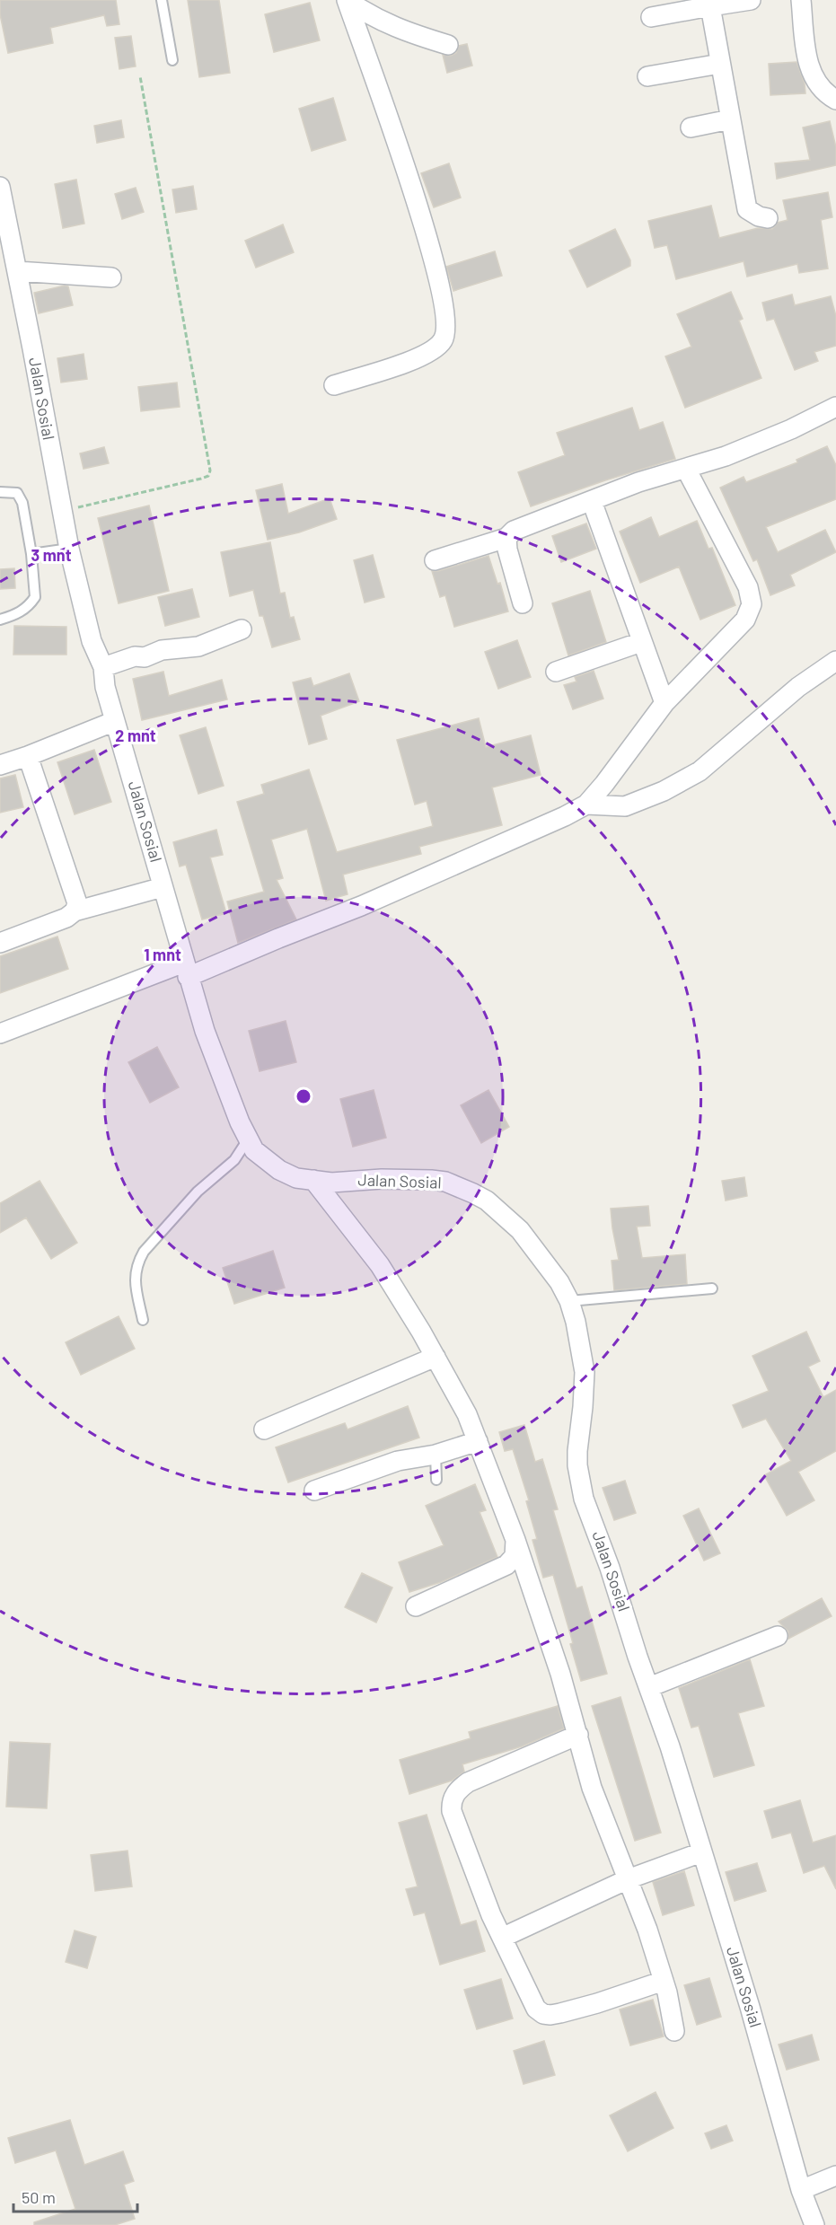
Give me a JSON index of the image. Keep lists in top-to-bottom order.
{
  "streets": {
    "street": ["Jalan Sosial"]
  },
  "scale_bar": "50 m",
  "rings": ["3 mnt", "2 mnt", "1 mnt"]
}
